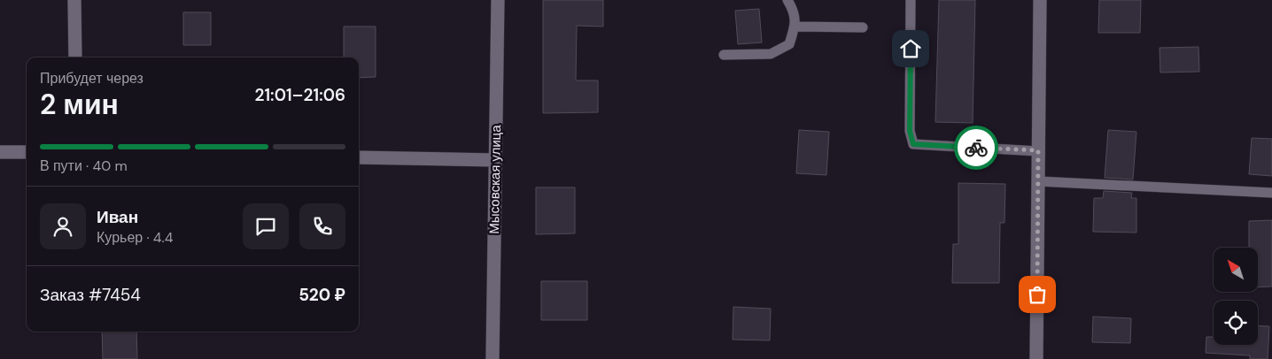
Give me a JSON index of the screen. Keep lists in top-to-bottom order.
{
  "streets": {
    "street": ["Мысовская улица"]
  },
  "north": "top left",
  "page": {
    "heading": ["2 мин", "Прибудет через", "21:01–21:06"],
    "panel": [
      "Иван",
      "Курьер · 4.4",
      "Заказ #7454",
      "520 ₽"
    ],
    "bar": "В пути · 40 m"
  }
}
